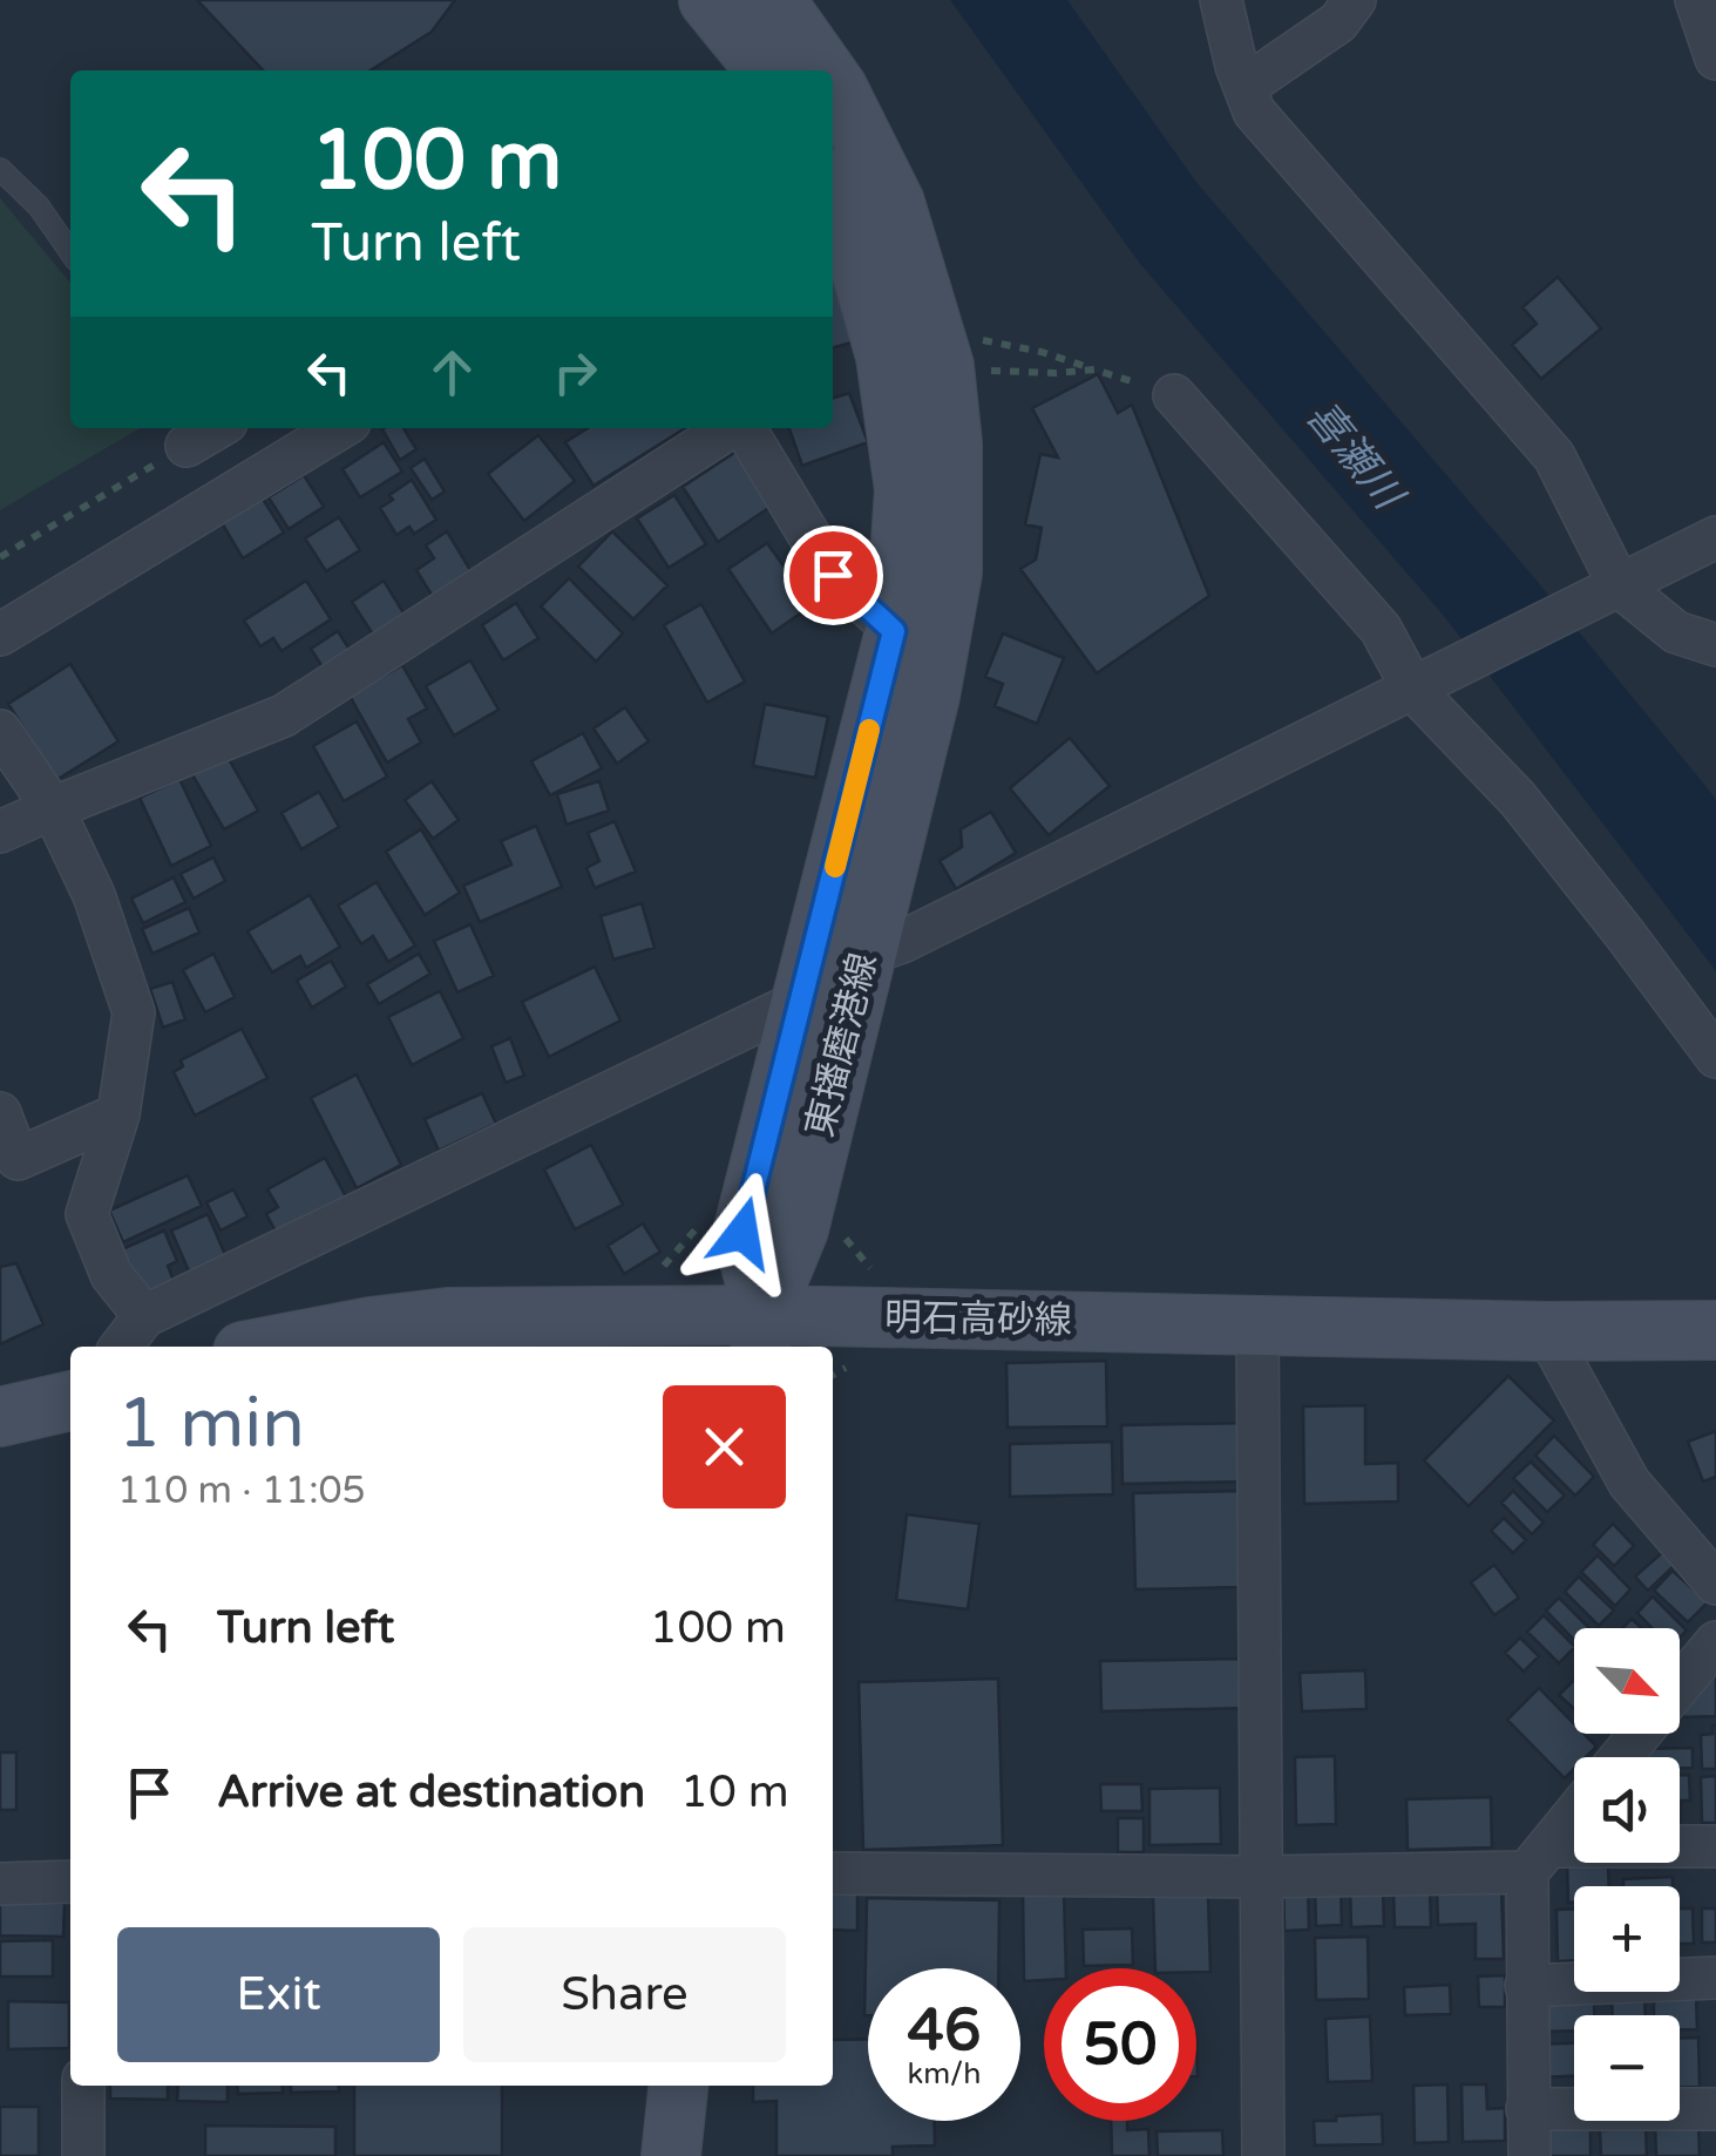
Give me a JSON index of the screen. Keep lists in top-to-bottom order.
{
  "streets": {
    "main road": ["東播磨港線", "明石高砂線"]
  },
  "crossings": [
    ["東播磨港線", "明石高砂線"]
  ],
  "water": ["喜瀬川"],
  "north": "bottom right",
  "page": {
    "turn": ["100 m", "Turn left"],
    "heading": ["1 min", "110 m · 11:05"],
    "list": [
      {
        "name": "Turn left",
        "value": "100 m"
      },
      {
        "name": "Arrive at destination",
        "value": "10 m"
      }
    ],
    "map_buttons": ["+", "−"],
    "buttons": ["Exit", "Share"],
    "speed": "46 km/h",
    "limit": "50"
  }
}
